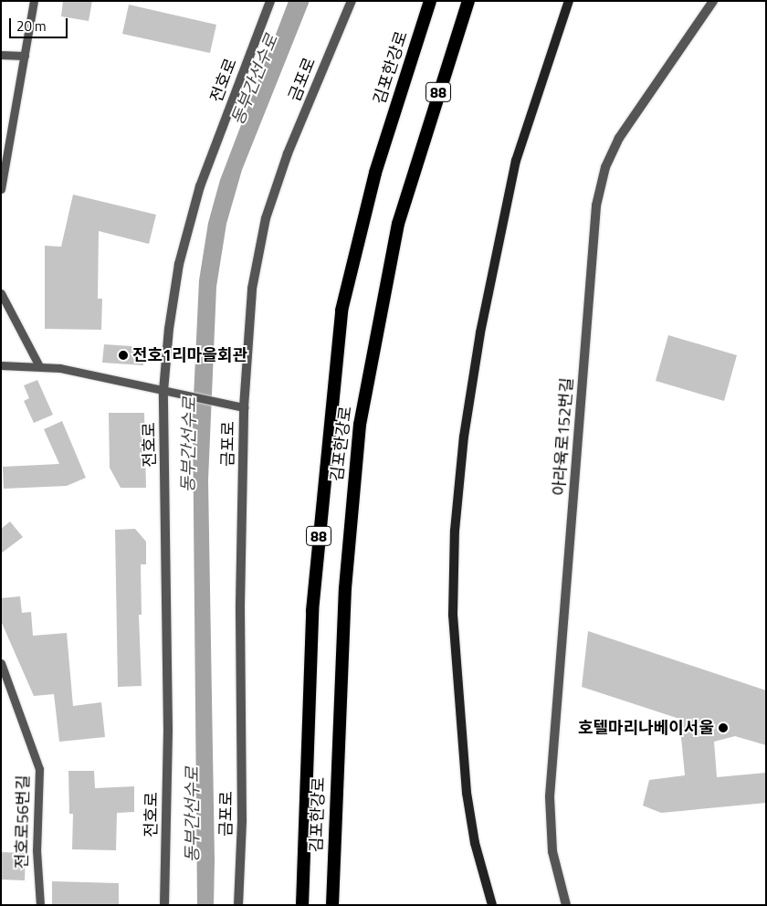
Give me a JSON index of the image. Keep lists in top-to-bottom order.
{
  "streets": {
    "highway": ["김포한강로", "88"],
    "street": ["금포로", "전호로", "아라육로152번길"],
    "lane": ["전호로56번길"]
  },
  "water": ["동부간선수로"],
  "places": ["전호1리마을회관", "호텔마리나베이서울"],
  "scale_bar": "20 m"
}
